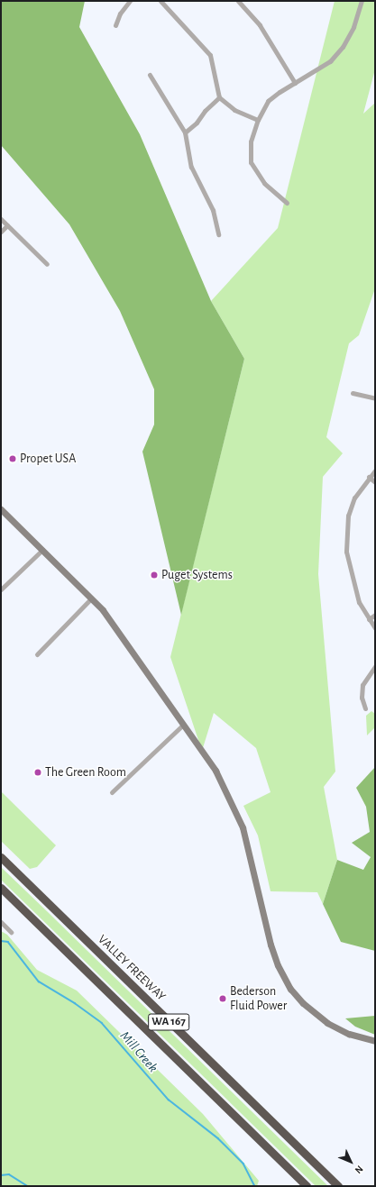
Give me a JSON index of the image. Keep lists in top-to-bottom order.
{
  "streets": {
    "highway": ["VALLEY FREEWAY", "WA 167"]
  },
  "water": ["Mill Creek"],
  "places": [
    "Propet USA",
    "Puget Systems",
    "The Green Room",
    "Bederson Fluid Power"
  ],
  "north": "bottom right"
}
